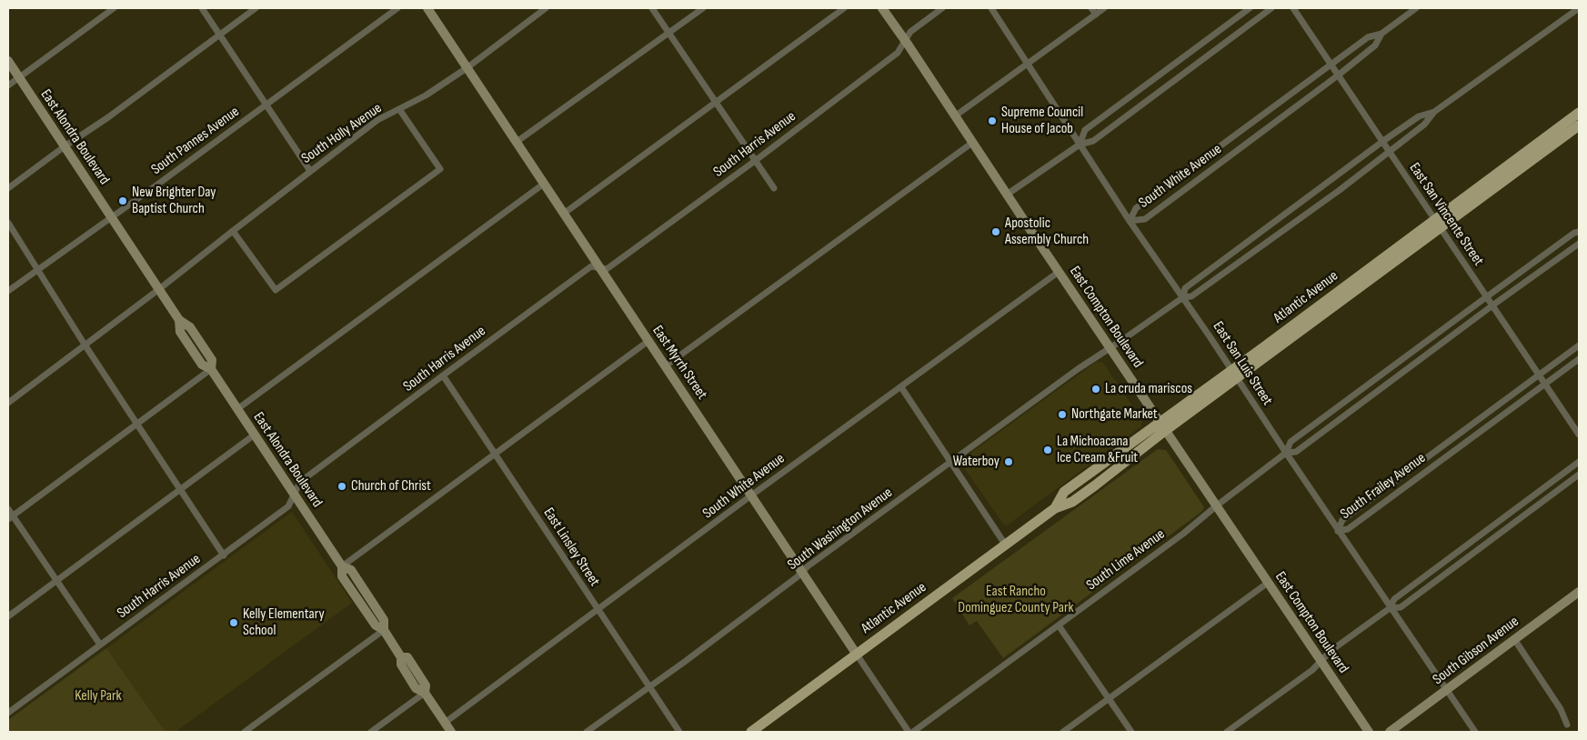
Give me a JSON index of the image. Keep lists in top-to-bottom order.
{
  "streets": {
    "main road": [
      "East Alondra Boulevard",
      "Atlantic Avenue",
      "East Compton Boulevard",
      "East Myrrh Street",
      "South Gibson Avenue"
    ],
    "street": [
      "South Holly Avenue",
      "South Pannes Avenue",
      "South Harris Avenue",
      "South White Avenue",
      "East San Vincente Street",
      "East San Luis Street",
      "South Frailey Avenue",
      "South Washington Avenue",
      "East Linsley Street",
      "South Lime Avenue"
    ]
  },
  "crossings": [
    ["South Holly Avenue", "East Alondra Boulevard"],
    ["South Holly Avenue", "East Myrrh Street"],
    ["East Alondra Boulevard", "South Pannes Avenue"],
    ["East Alondra Boulevard", "South Harris Avenue"],
    ["East Alondra Boulevard", "South White Avenue"],
    ["South Harris Avenue", "East Compton Boulevard"],
    ["South Harris Avenue", "East Myrrh Street"],
    ["South Harris Avenue", "East Linsley Street"],
    ["South White Avenue", "East San Vincente Street"],
    ["South White Avenue", "East Compton Boulevard"],
    ["South White Avenue", "East Myrrh Street"],
    ["South White Avenue", "East San Luis Street"],
    ["South White Avenue", "East Linsley Street"],
    ["East San Vincente Street", "Atlantic Avenue"],
    ["East San Vincente Street", "South Frailey Avenue"],
    ["East San Vincente Street", "South Lime Avenue"],
    ["Atlantic Avenue", "East Compton Boulevard"],
    ["Atlantic Avenue", "East Myrrh Street"],
    ["Atlantic Avenue", "East San Luis Street"],
    ["East Compton Boulevard", "South Washington Avenue"],
    ["East Compton Boulevard", "South Lime Avenue"],
    ["East Myrrh Street", "South Washington Avenue"],
    ["East San Luis Street", "South Frailey Avenue"],
    ["East San Luis Street", "South Washington Avenue"],
    ["East San Luis Street", "South Lime Avenue"],
    ["East San Luis Street", "South Gibson Avenue"],
    ["South Washington Avenue", "East Linsley Street"]
  ],
  "parks": ["East Rancho Dominguez County Park", "Kelly Park"],
  "places": [
    "Supreme Council House of Jacob",
    "New Brighter Day Baptist Church",
    "Apostolic Assembly Church",
    "La cruda mariscos",
    "Northgate Market",
    "La Michoacana Ice Cream &Fruit",
    "Waterboy",
    "Church of Christ",
    "Kelly Elementary School"
  ]
}
